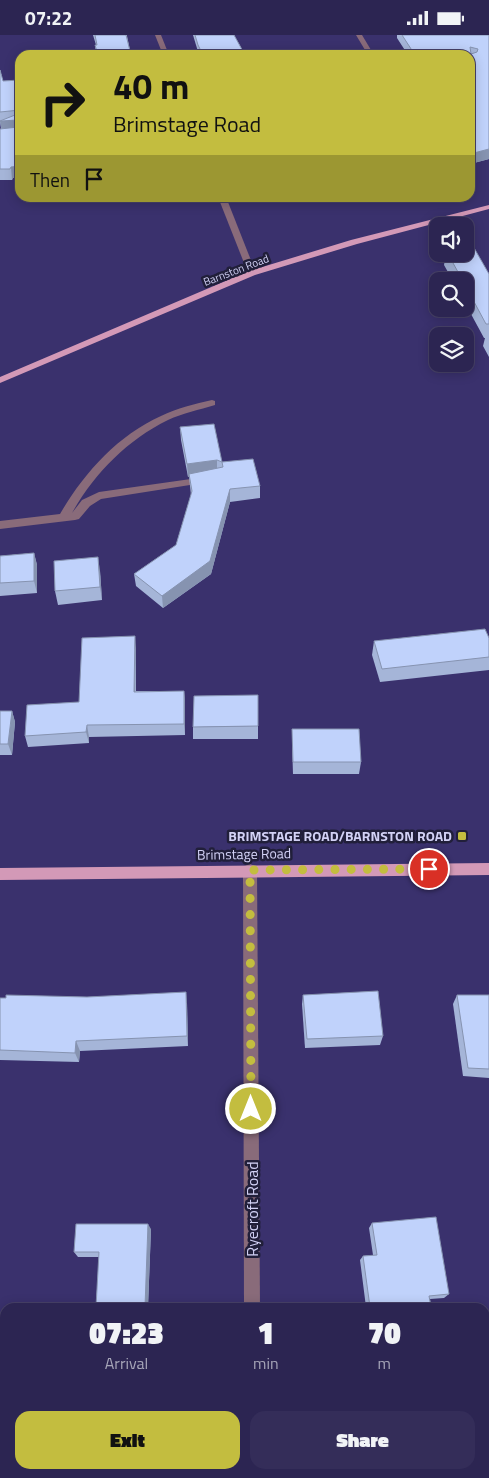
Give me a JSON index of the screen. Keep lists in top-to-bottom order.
{
  "streets": {
    "main road": ["Barnston Road", "Brimstage Road"],
    "street": ["Ryecroft Road"]
  },
  "crossings": [
    ["Brimstage Road", "Ryecroft Road"]
  ],
  "places": {
    "transit": ["BRIMSTAGE ROAD/BARNSTON ROAD"]
  },
  "page": {
    "status": "07:22",
    "turn": ["40 m", "Brimstage Road"],
    "then": "Then",
    "eta": [
      "07:23",
      "Arrival",
      "1",
      "min",
      "70",
      "m"
    ],
    "buttons": ["Exit", "Share"]
  }
}
